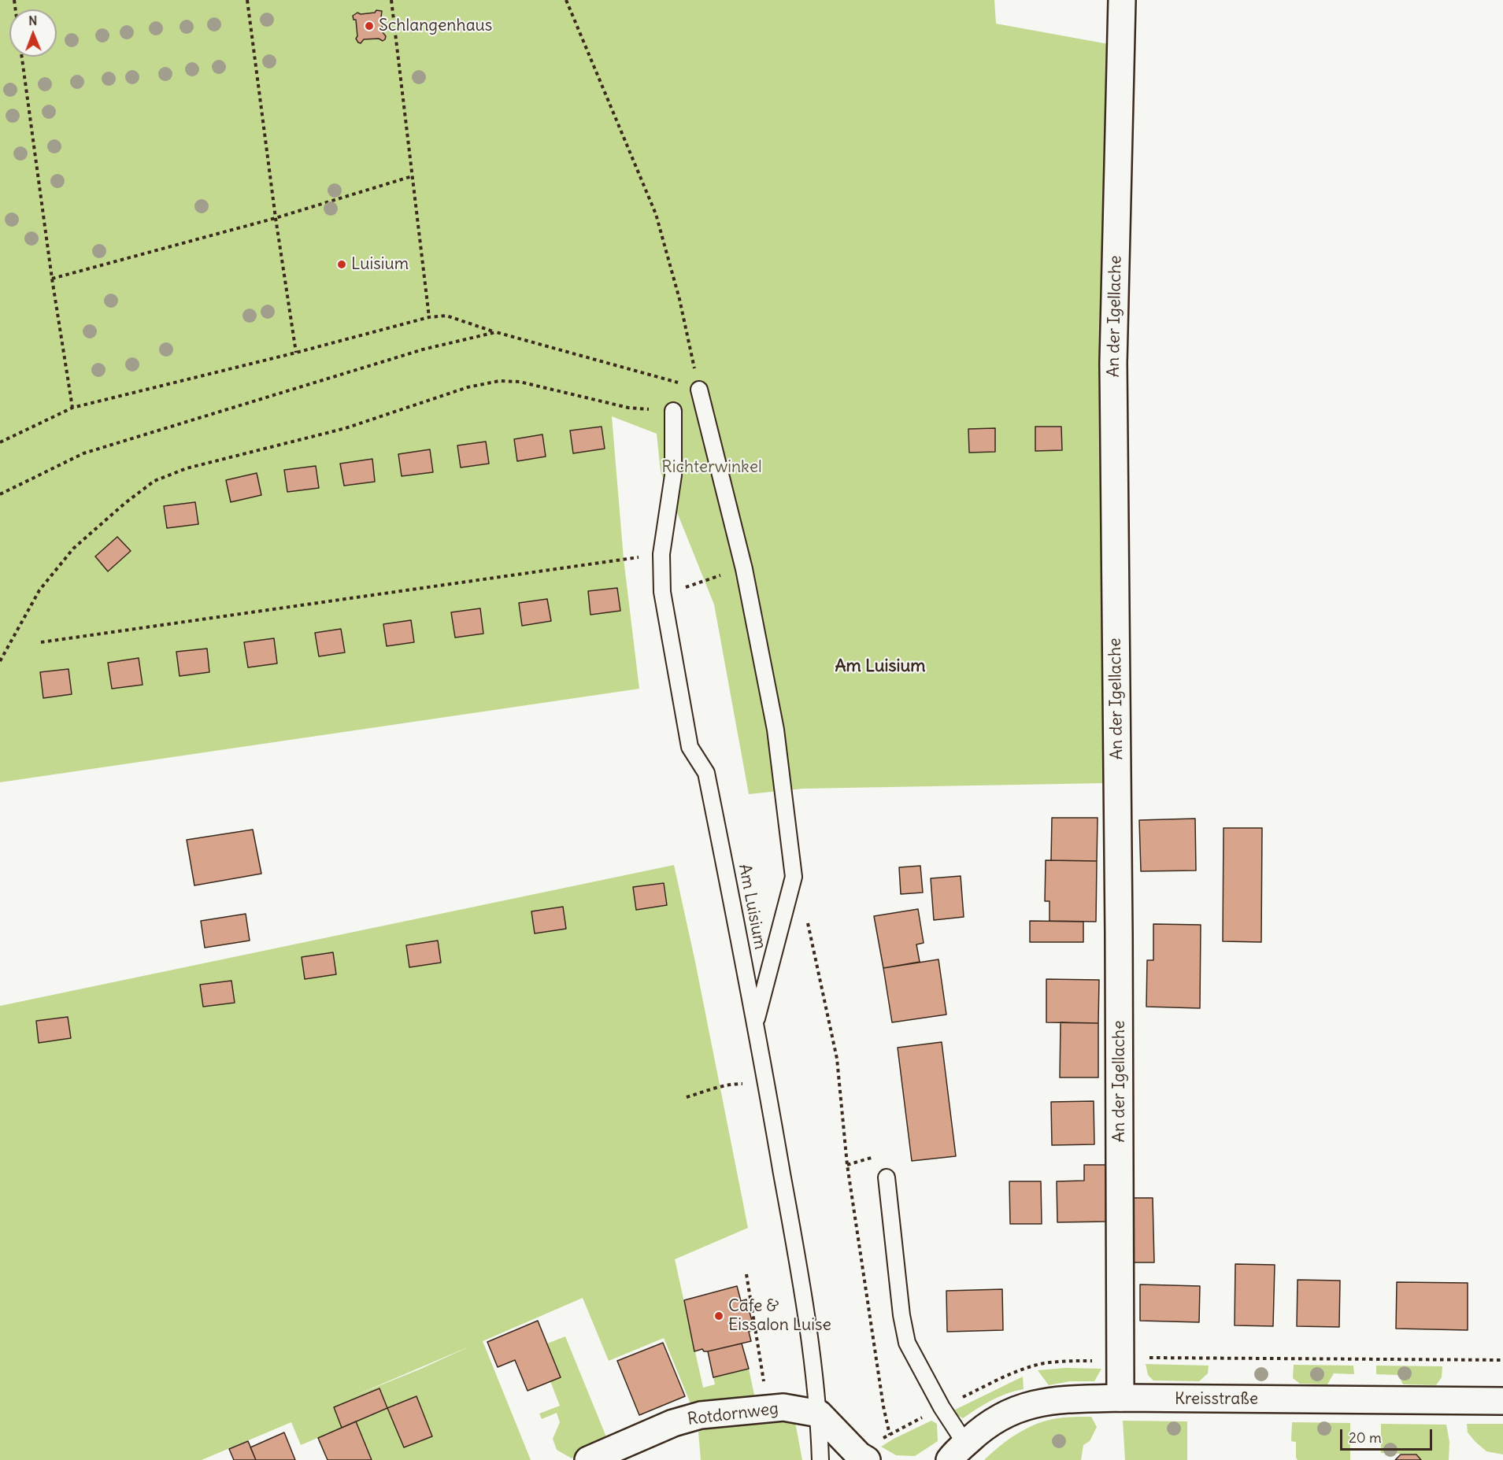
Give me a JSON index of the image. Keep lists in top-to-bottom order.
{
  "streets": {
    "street": ["An der Igellache", "Kreisstraße", "Rotdornweg"],
    "lane": ["Am Luisium"]
  },
  "crossings": [
    ["An der Igellache", "Kreisstraße"],
    ["Am Luisium", "Rotdornweg"]
  ],
  "districts": ["Am Luisium"],
  "parks": ["Richterwinkel"],
  "places": ["Schlangenhaus", "Luisium", "Cafe & Eissalon Luise"],
  "scale_bar": "20 m",
  "north": "top"
}
